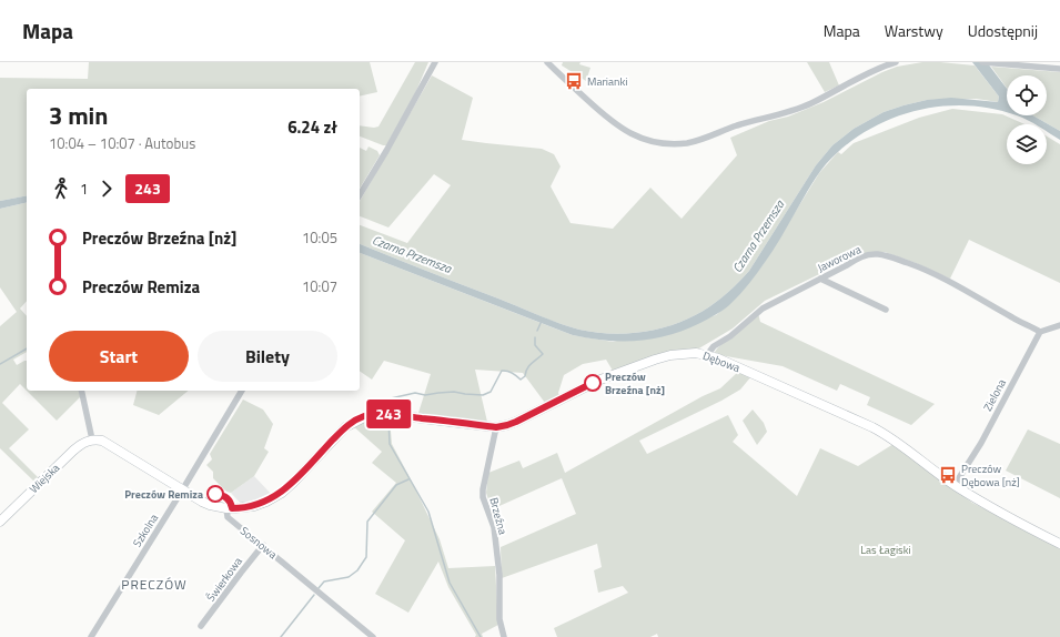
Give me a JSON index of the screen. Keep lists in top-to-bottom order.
{
  "streets": {
    "street": [
      "Jaworowa",
      "Dębowa",
      "Zielona",
      "Wiejska",
      "Brzeźna",
      "Szkolna",
      "Sosnowa",
      "Świerkowa"
    ]
  },
  "crossings": [
    ["Jaworowa", "Dębowa"],
    ["Jaworowa", "Zielona"],
    ["Dębowa", "Zielona"],
    ["Dębowa", "Brzeźna"],
    ["Dębowa", "Sosnowa"],
    ["Sosnowa", "Świerkowa"]
  ],
  "districts": ["PRECZÓW"],
  "water": ["Czarna Przemsza"],
  "parks": ["Las Łagiski"],
  "places": {
    "bus stop": ["Marianki", "Preczów Dębowa [nż]"],
    "other": ["Preczów Brzeźna [nż]", "Preczów Remiza"]
  },
  "lines": ["bus line 243"],
  "page": {
    "header": "Mapa",
    "nav": ["Mapa", "Warstwy", "Udostępnij"],
    "on_map": "243",
    "heading": ["3 min", "10:04 – 10:07 · Autobus", "6.24 zł"],
    "legs": ["1", "243"],
    "list": [
      {
        "name": "Preczów Brzeźna [nż]",
        "value": "10:05"
      },
      {
        "name": "Preczów Remiza",
        "value": "10:07"
      }
    ],
    "buttons": ["Start", "Bilety"]
  }
}
